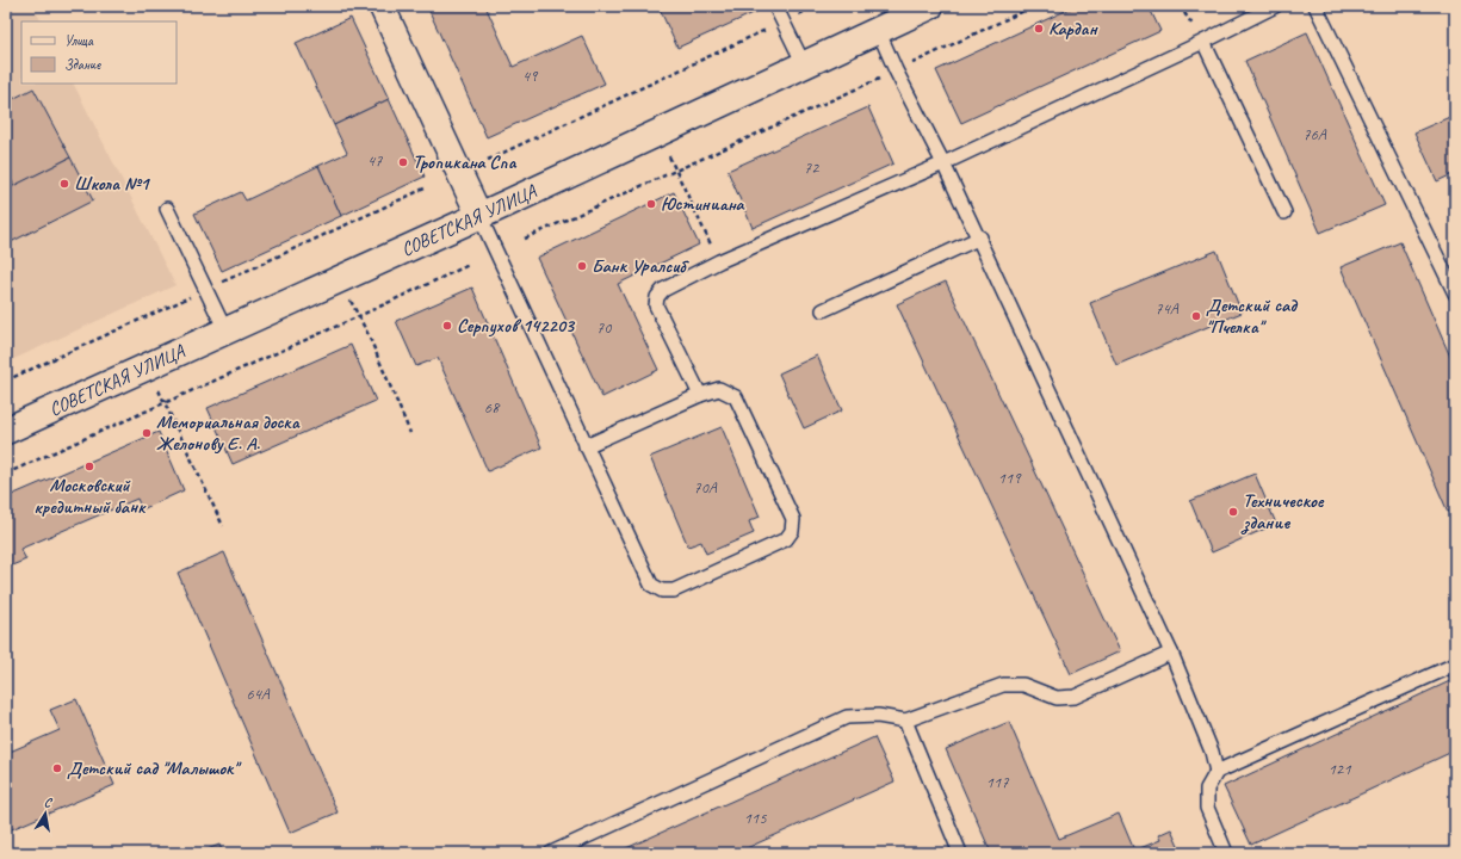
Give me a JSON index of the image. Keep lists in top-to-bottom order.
{
  "streets": {
    "street": ["СОВЕТСКАЯ УЛИЦА"]
  },
  "places": [
    "Кардан",
    "Тропикана Спа",
    "Школа №1",
    "Юстиниана",
    "Банк Уралсиб",
    "Детский сад \"Пчелка\"",
    "Серпухов 142203",
    "Мемориальная доска Желонову Е. А.",
    "Московский кредитный банк",
    "Техническое здание",
    "Детский сад \"Малышок\""
  ],
  "house_numbers": [
    "49",
    "76А",
    "47",
    "72",
    "74А",
    "70",
    "68",
    "119",
    "70А",
    "64А",
    "121",
    "117",
    "115"
  ],
  "legend": ["Улица", "Здание"],
  "north": "top"
}
